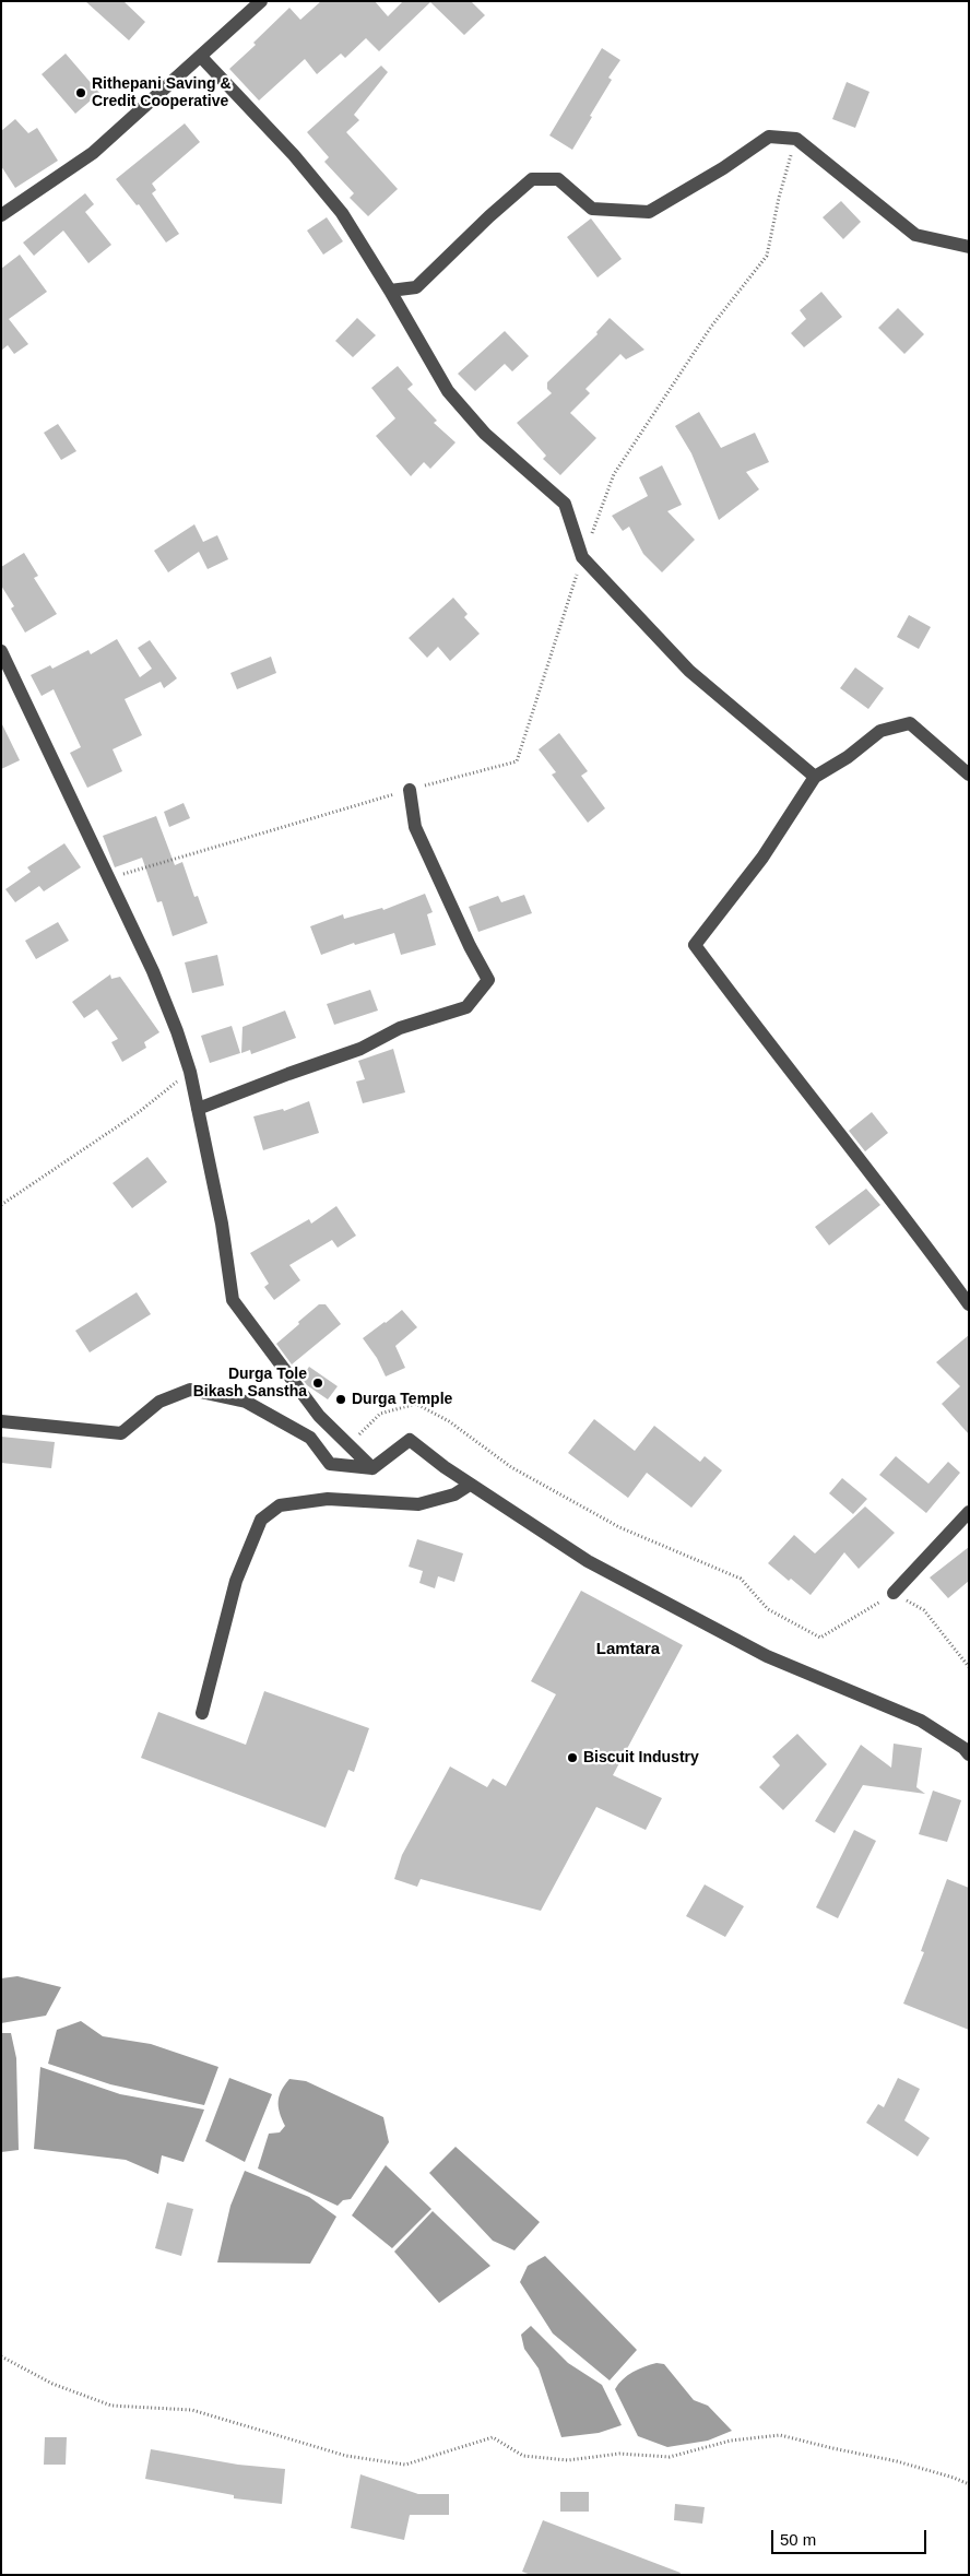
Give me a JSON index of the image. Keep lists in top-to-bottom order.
{
  "districts": ["Lamtara"],
  "places": [
    "Rithepani Saving & Credit Cooperative",
    "Durga Tole Bikash Sanstha",
    "Durga Temple",
    "Biscuit Industry"
  ],
  "scale_bar": "50 m"
}
